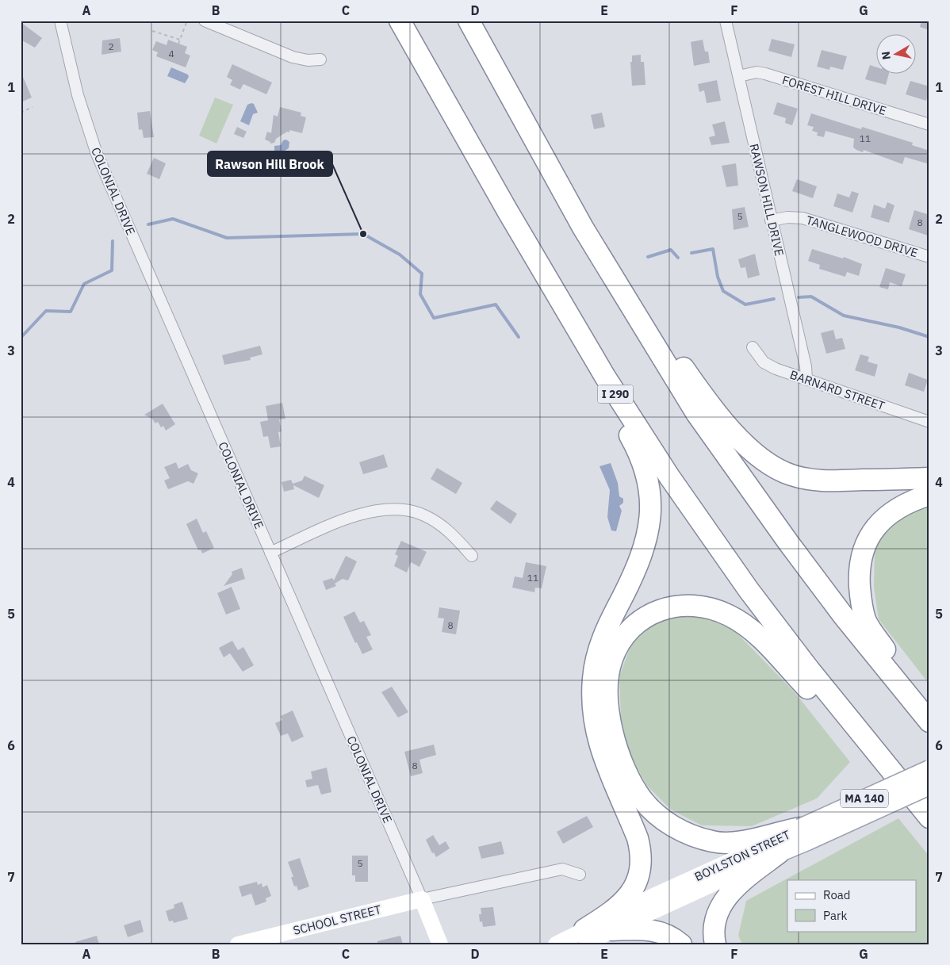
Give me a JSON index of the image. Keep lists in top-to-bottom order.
{
  "streets": {
    "highway": ["I 290"],
    "main road": [
      "COLONIAL DRIVE",
      "MA 140",
      "BOYLSTON STREET",
      "SCHOOL STREET"
    ],
    "street": [
      "FOREST HILL DRIVE",
      "RAWSON HILL DRIVE",
      "TANGLEWOOD DRIVE",
      "BARNARD STREET"
    ]
  },
  "crossings": [
    ["FOREST HILL DRIVE", "RAWSON HILL DRIVE"],
    ["COLONIAL DRIVE", "SCHOOL STREET"],
    ["RAWSON HILL DRIVE", "TANGLEWOOD DRIVE"],
    ["RAWSON HILL DRIVE", "BARNARD STREET"]
  ],
  "places": ["Rawson Hill Brook"],
  "house_numbers": [
    "2",
    "4",
    "11",
    "5",
    "8",
    "11",
    "8",
    "8",
    "5"
  ],
  "legend": ["Road", "Park"],
  "north": "left",
  "grid": {
    "columns": [
      "A",
      "B",
      "C",
      "D",
      "E",
      "F",
      "G"
    ],
    "rows": [
      "1",
      "2",
      "3",
      "4",
      "5",
      "6",
      "7"
    ]
  }
}
